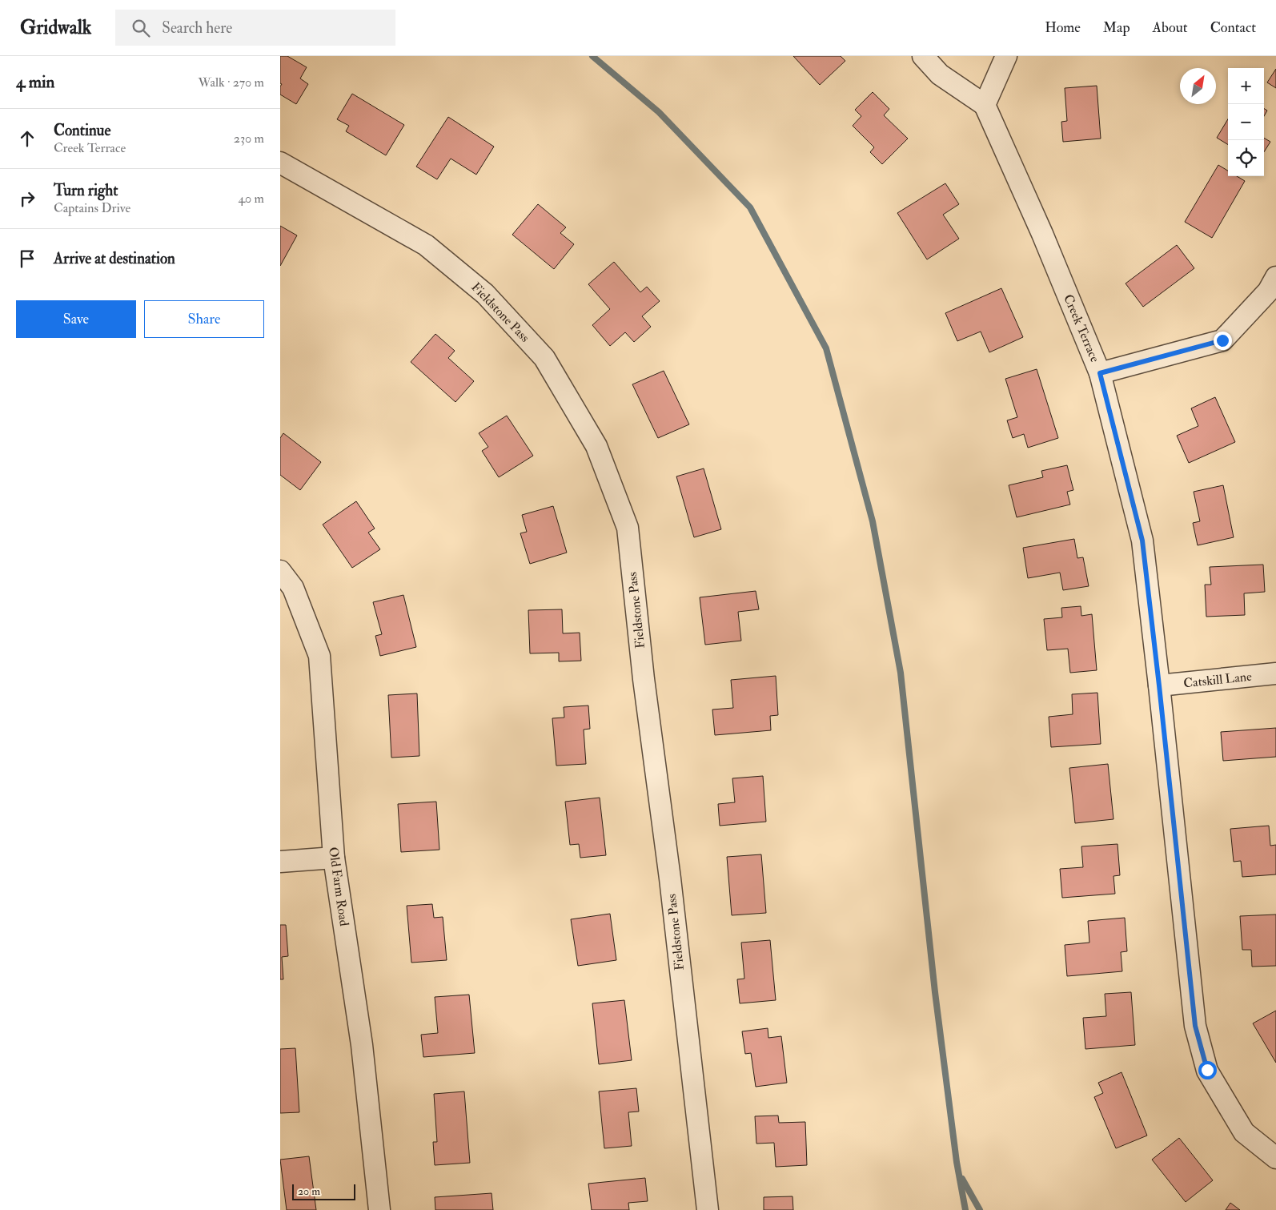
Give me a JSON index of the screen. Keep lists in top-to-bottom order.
{
  "streets": {
    "street": [
      "Fieldstone Pass",
      "Creek Terrace",
      "Catskill Lane",
      "Old Farm Road"
    ]
  },
  "crossings": [
    ["Creek Terrace", "Catskill Lane"]
  ],
  "scale_bar": "20 m",
  "north": "top right",
  "page": {
    "header": "Gridwalk",
    "search": "Search here",
    "nav": [
      "Home",
      "Map",
      "About",
      "Contact"
    ],
    "heading": ["4 min", "Walk · 270 m"],
    "map_buttons": ["+", "−"],
    "list": [
      ["Continue", "Creek Terrace", "230 m"],
      ["Turn right", "Captains Drive", "40 m"],
      "Arrive at destination"
    ],
    "buttons": ["Save", "Share"],
    "scale": "20 m"
  }
}
